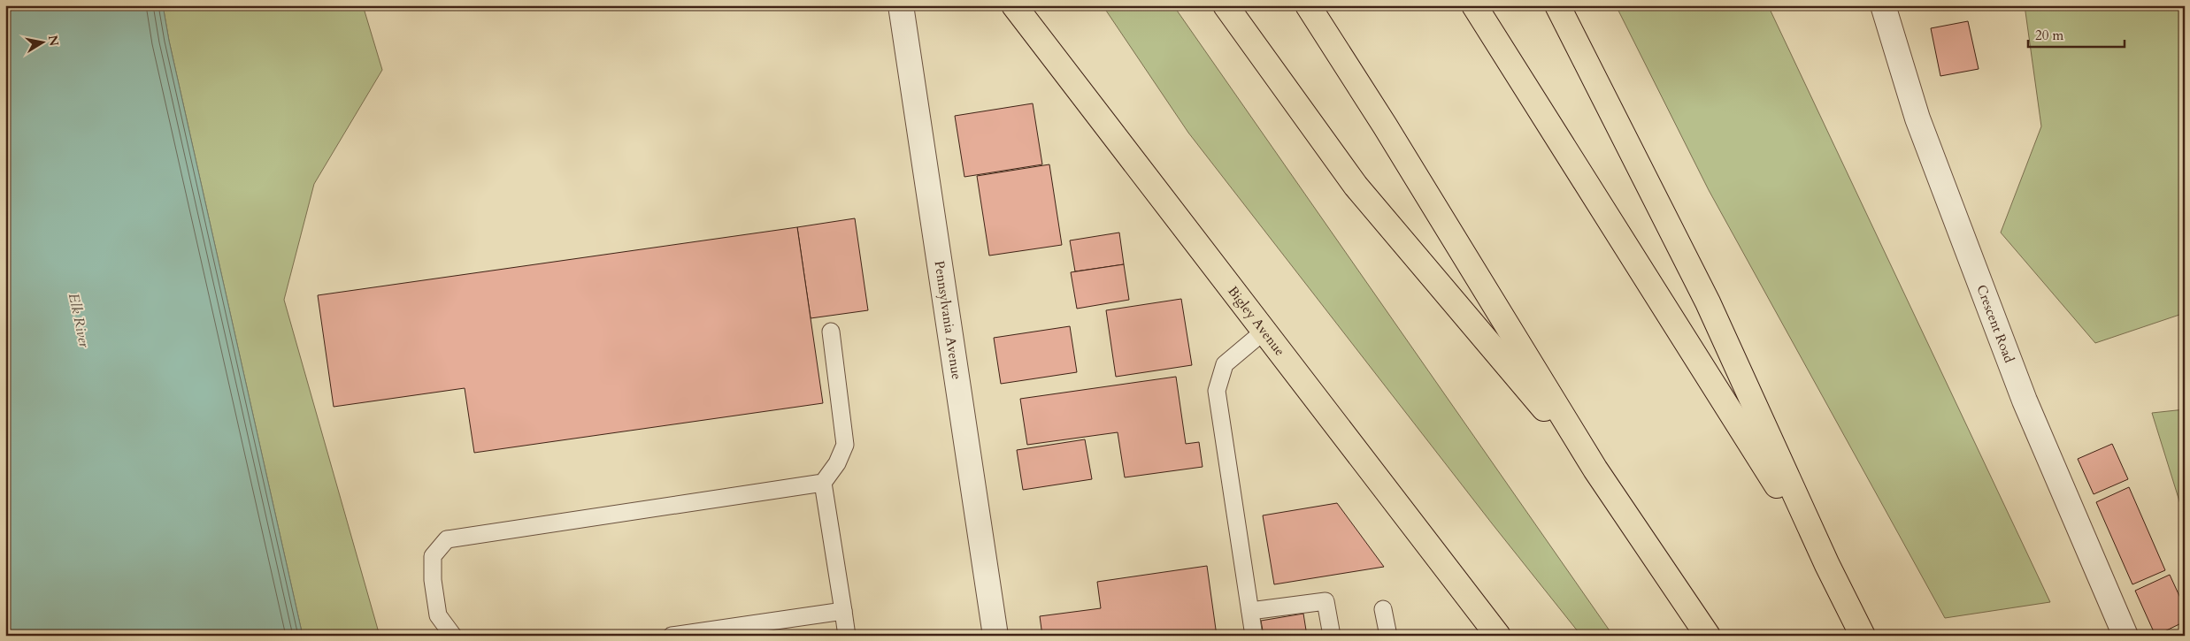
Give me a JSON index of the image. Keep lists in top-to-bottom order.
{
  "streets": {
    "main road": ["Bigley Avenue"],
    "street": ["Pennsylvania Avenue", "Crescent Road"]
  },
  "water": ["Elk River"],
  "scale_bar": "20 m",
  "north": "right"
}
